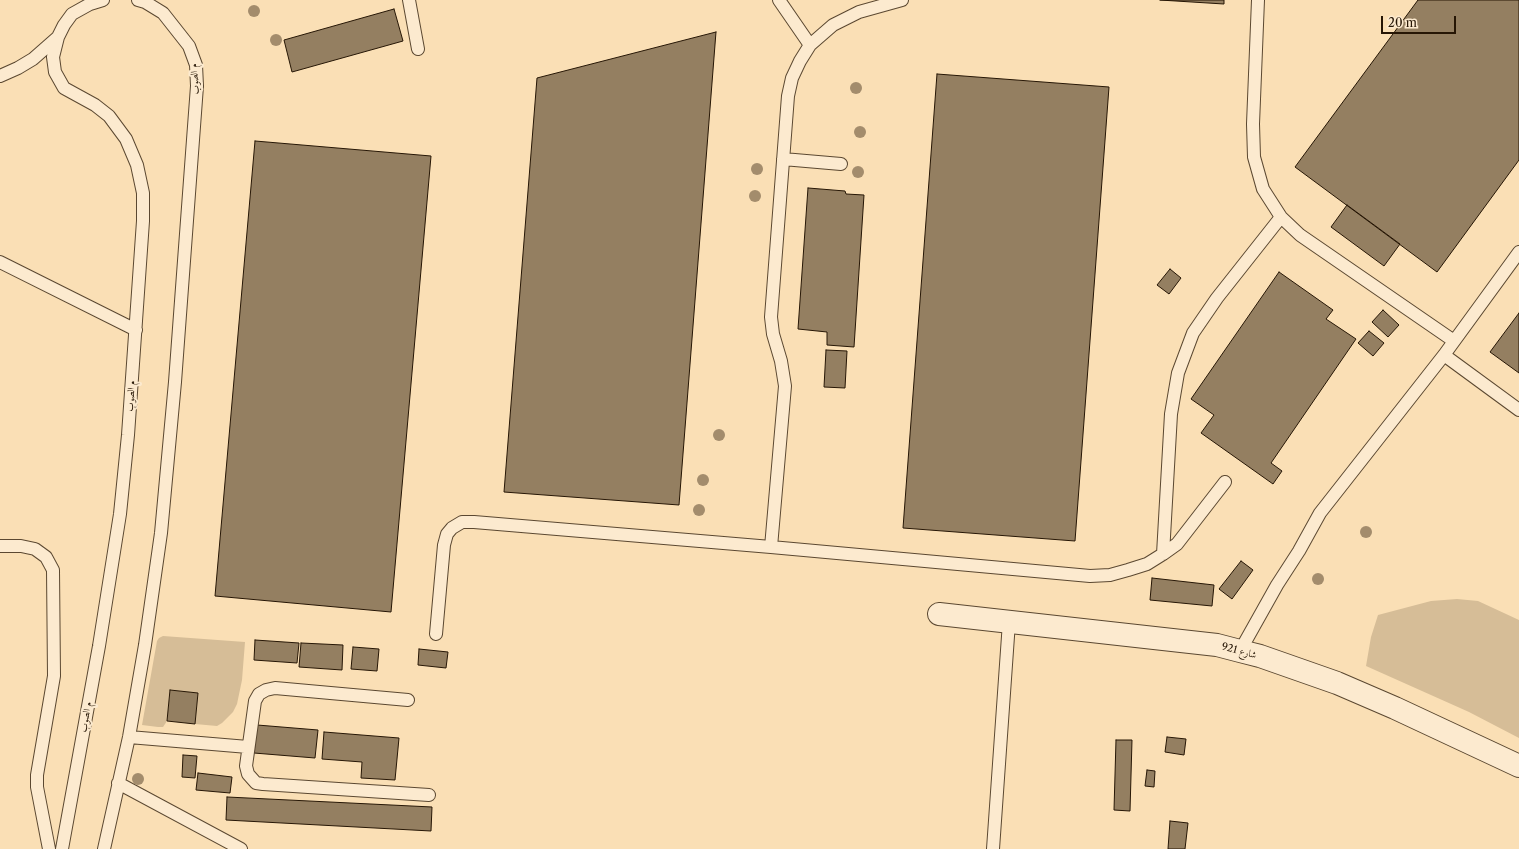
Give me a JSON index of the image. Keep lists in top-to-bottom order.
{
  "streets": {
    "street": ["شارع 921"],
    "lane": ["م الصوب"]
  },
  "scale_bar": "20 m"
}
